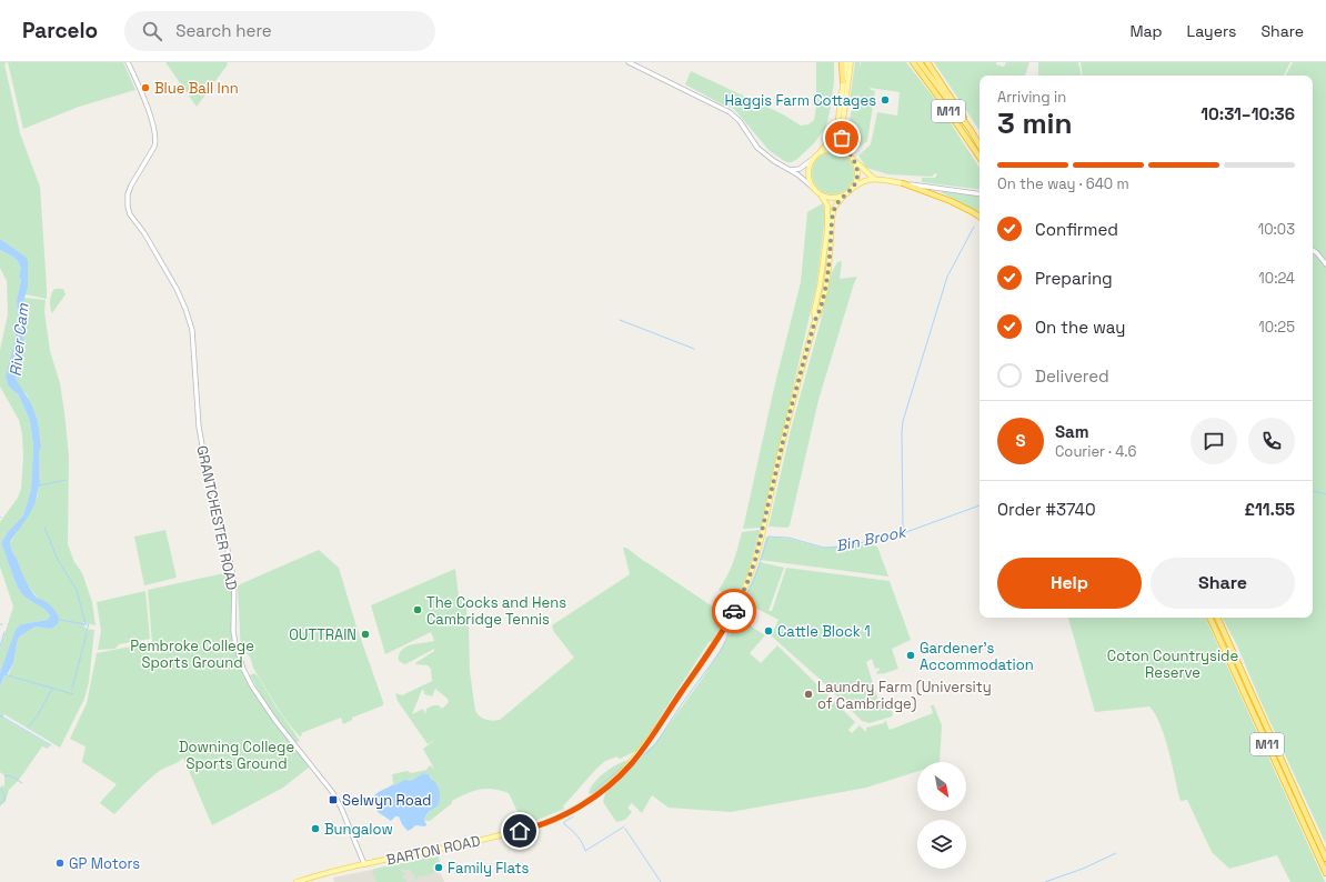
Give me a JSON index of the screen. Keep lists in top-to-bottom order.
{
  "streets": {
    "highway": ["M11"],
    "main road": ["BARTON ROAD"],
    "street": ["GRANTCHESTER ROAD"]
  },
  "crossings": [
    ["GRANTCHESTER ROAD", "BARTON ROAD"]
  ],
  "water": ["River Cam", "Bin Brook"],
  "parks": ["Pembroke College Sports Ground", "Coton Countryside Reserve", "Downing College Sports Ground"],
  "places": {
    "other": [
      "Blue Ball Inn",
      "Haggis Farm Cottages",
      "The Cocks and Hens Cambridge Tennis",
      "Cattle Block 1",
      "OUTTRAIN",
      "Gardener's Accommodation",
      "Laundry Farm (University of Cambridge)",
      "Bungalow",
      "GP Motors",
      "Family Flats"
    ],
    "transit": ["Selwyn Road"]
  },
  "north": "bottom right",
  "page": {
    "header": "Parcelo",
    "search": "Search here",
    "nav": ["Map", "Layers", "Share"],
    "heading": ["3 min", "Arriving in", "10:31–10:36"],
    "panel": [
      "Sam",
      "Courier · 4.6",
      "Order #3740",
      "£11.55"
    ],
    "bar": "On the way · 640 m",
    "list": [
      ["Confirmed", "10:03"],
      ["Preparing", "10:24"],
      ["On the way", "10:25"],
      "Delivered"
    ],
    "round": "S",
    "buttons": ["Help", "Share"]
  }
}
